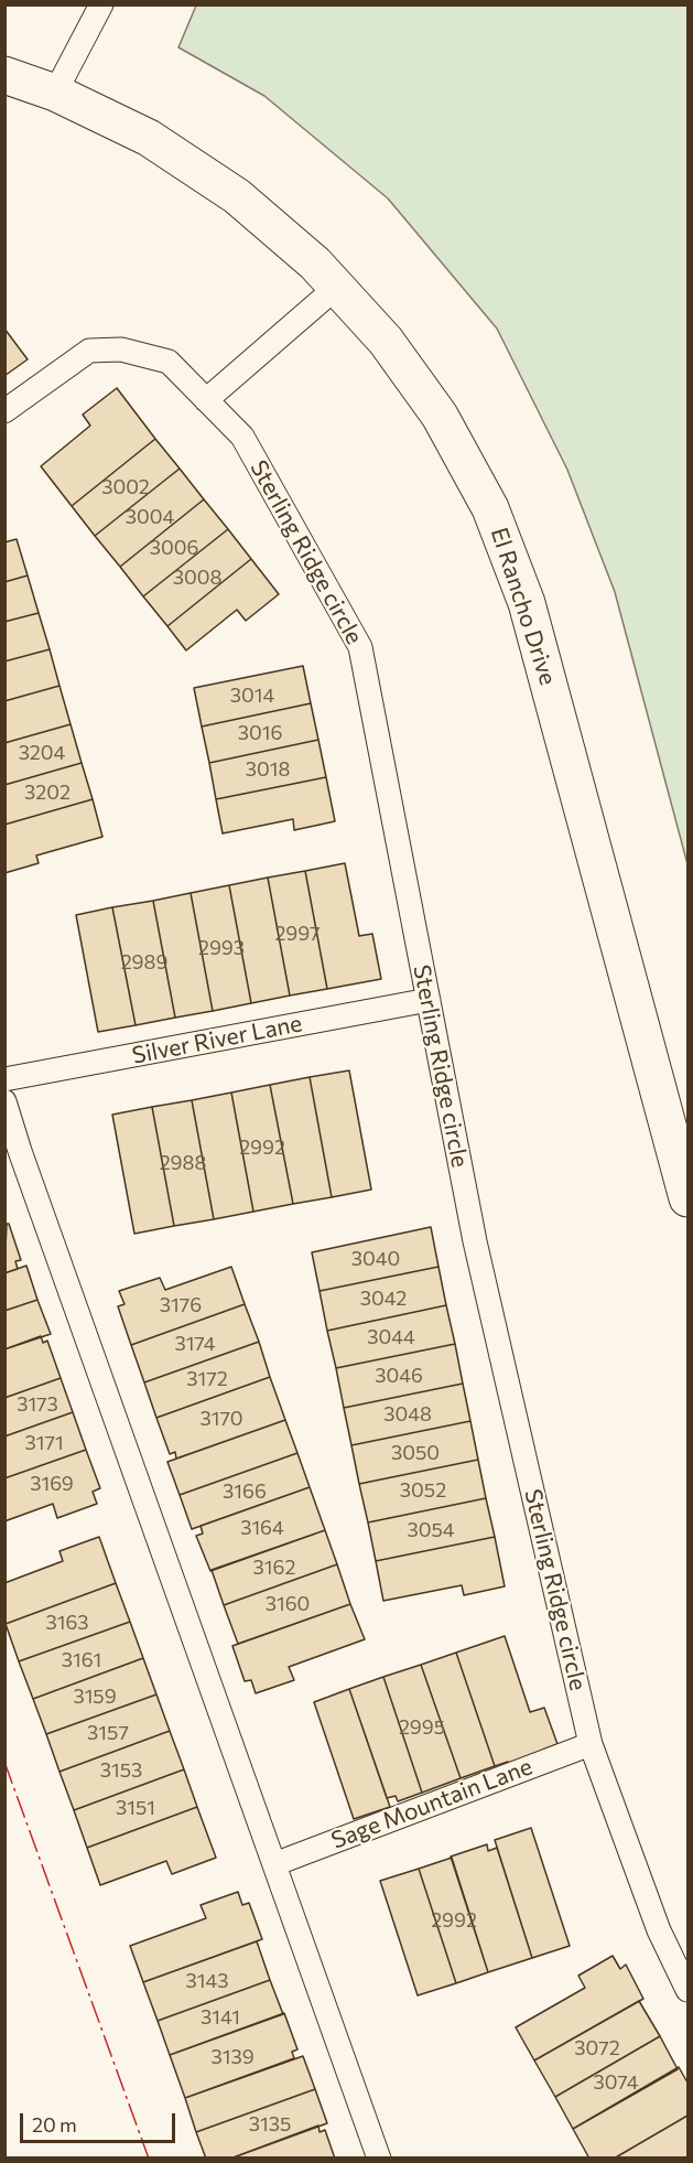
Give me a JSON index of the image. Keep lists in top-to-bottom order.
{
  "streets": {
    "main road": ["El Rancho Drive"],
    "lane": ["Sterling Ridge circle", "Silver River Lane", "Sage Mountain Lane"]
  },
  "crossings": [
    ["Sterling Ridge circle", "Silver River Lane"],
    ["Sterling Ridge circle", "Sage Mountain Lane"]
  ],
  "house_numbers": [
    "3002",
    "3004",
    "3006",
    "3008",
    "3014",
    "3016",
    "3204",
    "3018",
    "3202",
    "2997",
    "2993",
    "2989",
    "2992",
    "2988",
    "3040",
    "3042",
    "3176",
    "3044",
    "3174",
    "3046",
    "3172",
    "3173",
    "3048",
    "3170",
    "3171",
    "3050",
    "3169",
    "3052",
    "3166",
    "3164",
    "3054",
    "3162",
    "3160",
    "3163",
    "3161",
    "3159",
    "2995",
    "3157",
    "3153",
    "3151",
    "2992",
    "3143",
    "3141",
    "3072",
    "3139",
    "3074",
    "3135"
  ],
  "scale_bar": "20 m"
}
